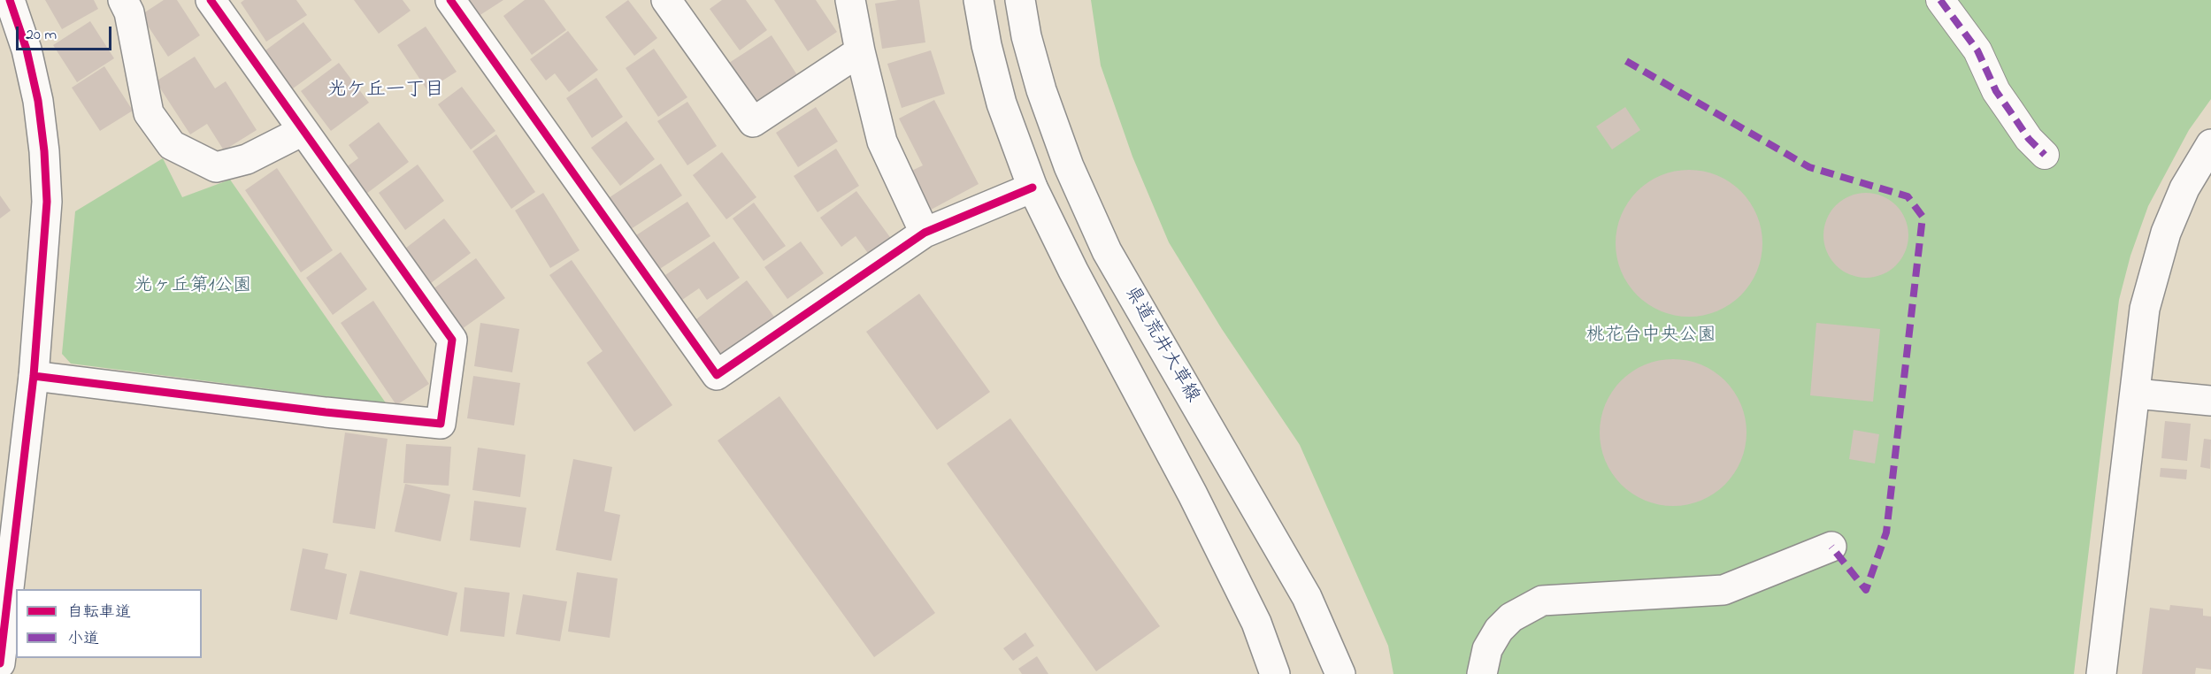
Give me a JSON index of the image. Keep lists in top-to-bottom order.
{
  "streets": {
    "street": ["県道荒井大草線"]
  },
  "districts": ["光ケ丘一丁目"],
  "parks": ["光ヶ丘第1公園", "桃花台中央公園"],
  "legend": ["自転車道", "小道"],
  "scale_bar": "20 m"
}
